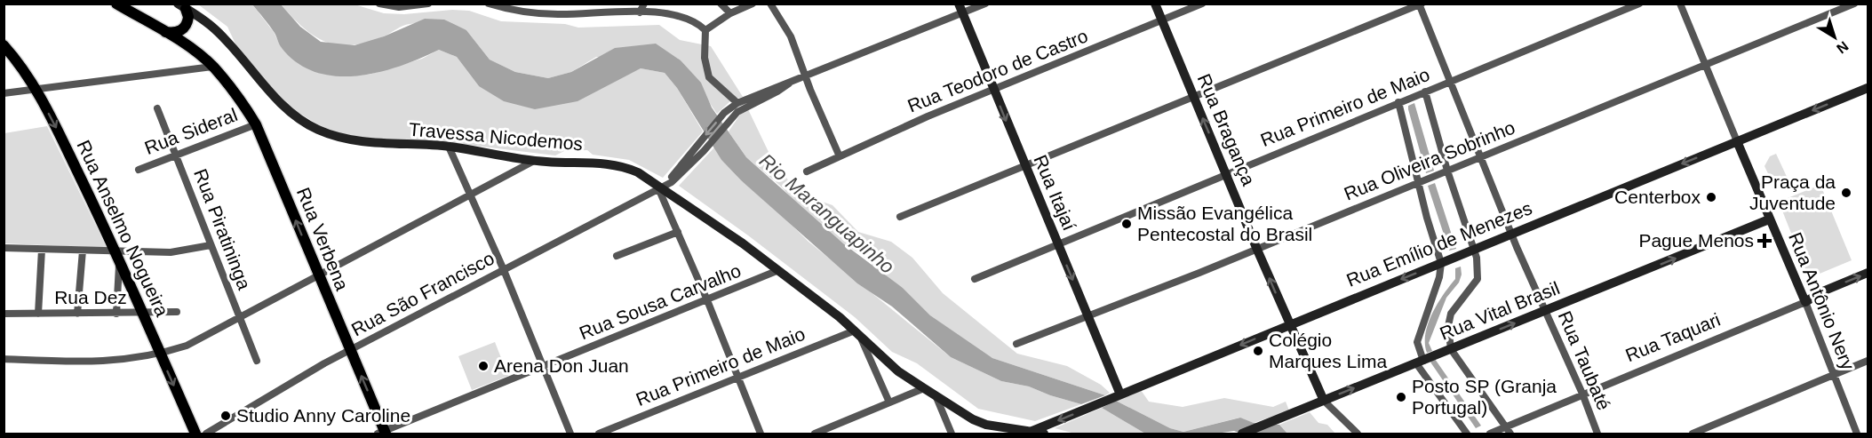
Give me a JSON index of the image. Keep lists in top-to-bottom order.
{
  "streets": {
    "main road": ["Rua Anselmo Nogueira", "Rua Verbena"],
    "street": [
      "Rua Teodoro de Castro",
      "Rua Primeiro de Maio",
      "Rua Bragança",
      "Rua Sideral",
      "Travessa Nicodemos",
      "Rua Oliveira Sobrinho",
      "Rua Itajaí",
      "Rua Piratininga",
      "Rua Emílio de Menezes",
      "Rua São Francisco",
      "Rua Dez",
      "Rua Antônio Nery",
      "Rua Sousa Carvalho",
      "Rua Vital Brasil",
      "Rua Taquari",
      "Rua Taubaté"
    ]
  },
  "crossings": [
    ["Rua Teodoro de Castro", "Rua Bragança"],
    ["Rua Teodoro de Castro", "Rua Itajaí"],
    ["Rua Primeiro de Maio", "Rua Bragança"],
    ["Rua Primeiro de Maio", "Travessa Nicodemos"],
    ["Rua Primeiro de Maio", "Rua Itajaí"],
    ["Rua Primeiro de Maio", "Rua Taubaté"],
    ["Rua Bragança", "Rua Oliveira Sobrinho"],
    ["Rua Bragança", "Rua Emílio de Menezes"],
    ["Rua Bragança", "Rua Vital Brasil"],
    ["Rua Sideral", "Rua Piratininga"],
    ["Rua Sideral", "Rua Verbena"],
    ["Travessa Nicodemos", "Rua Emílio de Menezes"],
    ["Travessa Nicodemos", "Rua São Francisco"],
    ["Travessa Nicodemos", "Rua Sousa Carvalho"],
    ["Rua Oliveira Sobrinho", "Rua Itajaí"],
    ["Rua Oliveira Sobrinho", "Rua Antônio Nery"],
    ["Rua Oliveira Sobrinho", "Rua Taubaté"],
    ["Rua Itajaí", "Rua Emílio de Menezes"],
    ["Rua Anselmo Nogueira", "Rua Dez"],
    ["Rua Verbena", "Rua São Francisco"],
    ["Rua Verbena", "Rua Sousa Carvalho"],
    ["Rua Emílio de Menezes", "Rua Antônio Nery"],
    ["Rua Emílio de Menezes", "Rua Taubaté"],
    ["Rua Antônio Nery", "Rua Vital Brasil"],
    ["Rua Antônio Nery", "Rua Taquari"],
    ["Rua Vital Brasil", "Rua Taubaté"],
    ["Rua Taquari", "Rua Taubaté"]
  ],
  "one_way": [
    "Rua Itajaí",
    "Rua Anselmo Nogueira",
    "Rua Verbena",
    "Rua Emílio de Menezes",
    "Rua Vital Brasil"
  ],
  "water": ["Rio Maranguapinho"],
  "places": {
    "other": [
      "Praça da Juventude",
      "Centerbox",
      "Missão Evangélica Pentecostal do Brasil",
      "Colégio Marques Lima",
      "Arena Don Juan",
      "Posto SP (Granja Portugal)",
      "Studio Anny Caroline"
    ],
    "health": ["Pague Menos"]
  },
  "north": "bottom right"
}
